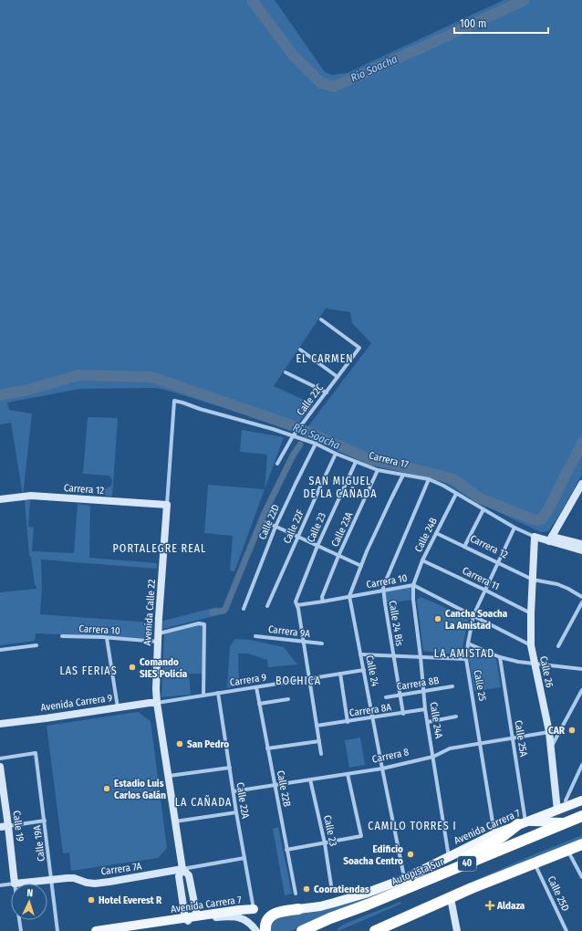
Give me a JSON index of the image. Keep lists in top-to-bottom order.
{
  "streets": {
    "highway": ["40", "Autopista Sur"],
    "main road": [
      "Carrera 17",
      "Carrera 12",
      "Avenida Calle 22",
      "Calle 26",
      "Avenida Carrera 9",
      "Calle 19",
      "Avenida Carrera 7",
      "Carrera 7A"
    ],
    "street": [
      "Calle 22C",
      "Calle 22D",
      "Calle 22F",
      "Calle 23",
      "Calle 23A",
      "Calle 24B",
      "Carrera 11",
      "Carrera 10",
      "Calle 24 Bis",
      "Carrera 9A",
      "Calle 24",
      "Carrera 9",
      "Carrera 8B",
      "Calle 25",
      "Carrera 8A",
      "Calle 24A",
      "Calle 25A",
      "Carrera 8",
      "Calle 22B",
      "Calle 22A",
      "Calle 19A",
      "Calle 25D"
    ]
  },
  "crossings": [
    ["Calle 22C", "Carrera 17"],
    ["Carrera 17", "Calle 22D"],
    ["Carrera 17", "Calle 22F"],
    ["Carrera 17", "Calle 23"],
    ["Carrera 17", "Calle 23A"],
    ["Carrera 17", "Calle 24B"],
    ["Carrera 17", "Avenida Calle 22"],
    ["Carrera 17", "Calle 24 Bis"],
    ["Carrera 17", "Calle 26"],
    ["Carrera 17", "Calle 25"],
    ["Carrera 12", "Calle 24B"],
    ["Carrera 12", "Avenida Calle 22"],
    ["Carrera 12", "Calle 26"],
    ["Carrera 12", "Calle 25"],
    ["Calle 23", "Carrera 10"],
    ["Calle 23", "Carrera 8"],
    ["Calle 23A", "Carrera 10"],
    ["Calle 24B", "Carrera 11"],
    ["Calle 24B", "Carrera 10"],
    ["Calle 24B", "Calle 24A"],
    ["Carrera 11", "Calle 26"],
    ["Carrera 11", "Calle 25"],
    ["Carrera 10", "Avenida Calle 22"],
    ["Carrera 10", "Calle 24 Bis"],
    ["Carrera 10", "Calle 24"],
    ["Carrera 10", "Calle 26"],
    ["Carrera 10", "Calle 25"],
    ["Carrera 10", "Calle 24A"],
    ["Avenida Calle 22", "Carrera 9"],
    ["Avenida Calle 22", "Avenida Carrera 9"],
    ["Avenida Calle 22", "Avenida Carrera 7"],
    ["Avenida Calle 22", "Carrera 7A"],
    ["Calle 24 Bis", "Carrera 8B"],
    ["Calle 24 Bis", "Carrera 8A"],
    ["Calle 24", "Carrera 9"],
    ["Calle 24", "Carrera 8A"],
    ["Calle 24", "Carrera 8"],
    ["Calle 24", "Avenida Carrera 7"],
    ["Calle 26", "Carrera 8"],
    ["Calle 26", "Avenida Carrera 7"],
    ["Carrera 9", "Avenida Carrera 9"],
    ["Carrera 9", "Calle 22B"],
    ["Carrera 9", "Calle 22A"],
    ["Carrera 8B", "Calle 24A"],
    ["Calle 25", "Carrera 8"],
    ["Calle 25", "Avenida Carrera 7"],
    ["Carrera 8A", "Calle 24A"],
    ["Calle 24A", "Carrera 8"],
    ["Calle 24A", "Avenida Carrera 7"],
    ["Calle 25A", "Carrera 8"],
    ["Calle 25A", "Avenida Carrera 7"],
    ["Carrera 8", "Calle 22B"],
    ["Carrera 8", "Calle 22A"],
    ["Calle 22A", "Avenida Carrera 7"],
    ["Calle 22A", "Carrera 7A"],
    ["Calle 19", "Carrera 7A"],
    ["Calle 19A", "Carrera 7A"],
    ["40", "Calle 25D"]
  ],
  "districts": [
    "EL CARMEN",
    "SAN MIGUEL DE LA CAÑADA",
    "PORTALEGRE REAL",
    "LA AMISTAD",
    "LAS FERIAS",
    "BOCHICA",
    "LA CAÑADA",
    "CAMILO TORRES I"
  ],
  "water": ["Río Soacha"],
  "places": {
    "other": [
      "Cancha Soacha La Amistad",
      "Comando SIES Policía",
      "CAR",
      "San Pedro",
      "Estadio Luis Carlos Galán",
      "Edificio Soacha Centro",
      "Cooratiendas",
      "Hotel Everest R"
    ],
    "health": ["Aldaza"]
  },
  "scale_bar": "100 m",
  "north": "top"
}
